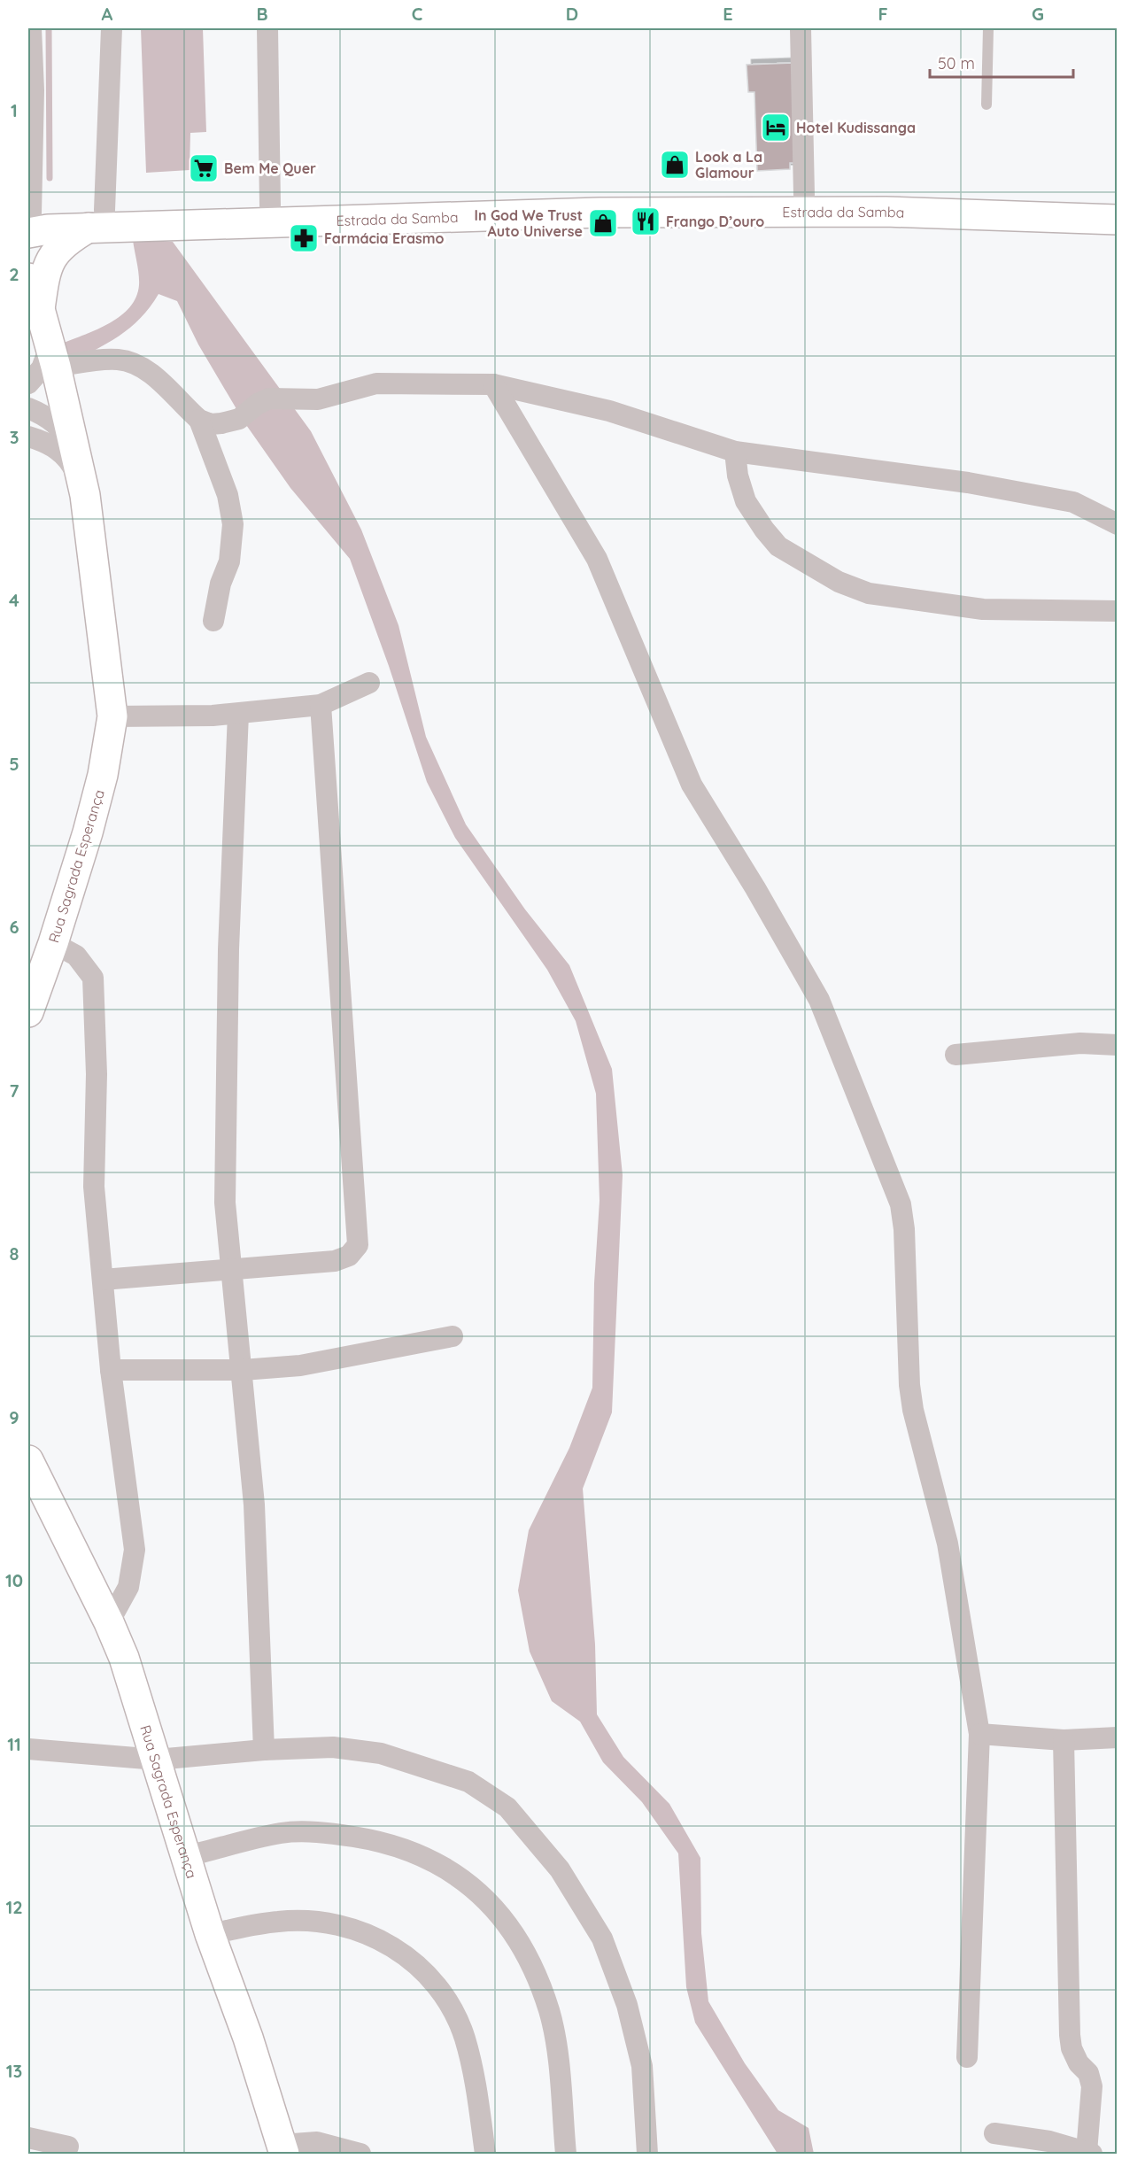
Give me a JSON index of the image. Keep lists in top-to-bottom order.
{
  "streets": {
    "main road": ["Estrada da Samba", "Rua Sagrada Esperança"]
  },
  "places": {
    "hotel": ["Hotel Kudissanga"],
    "shop": ["Look a La Glamour", "In God We Trust Auto Universe"],
    "supermarket": ["Bem Me Quer"],
    "restaurant": ["Frango D’ouro"],
    "pharmacy": ["Farmácia Erasmo"]
  },
  "scale_bar": "50 m",
  "grid": {
    "columns": [
      "A",
      "B",
      "C",
      "D",
      "E",
      "F",
      "G"
    ],
    "rows": [
      "1",
      "2",
      "3",
      "4",
      "5",
      "6",
      "7",
      "8",
      "9",
      "10",
      "11",
      "12",
      "13"
    ]
  }
}
